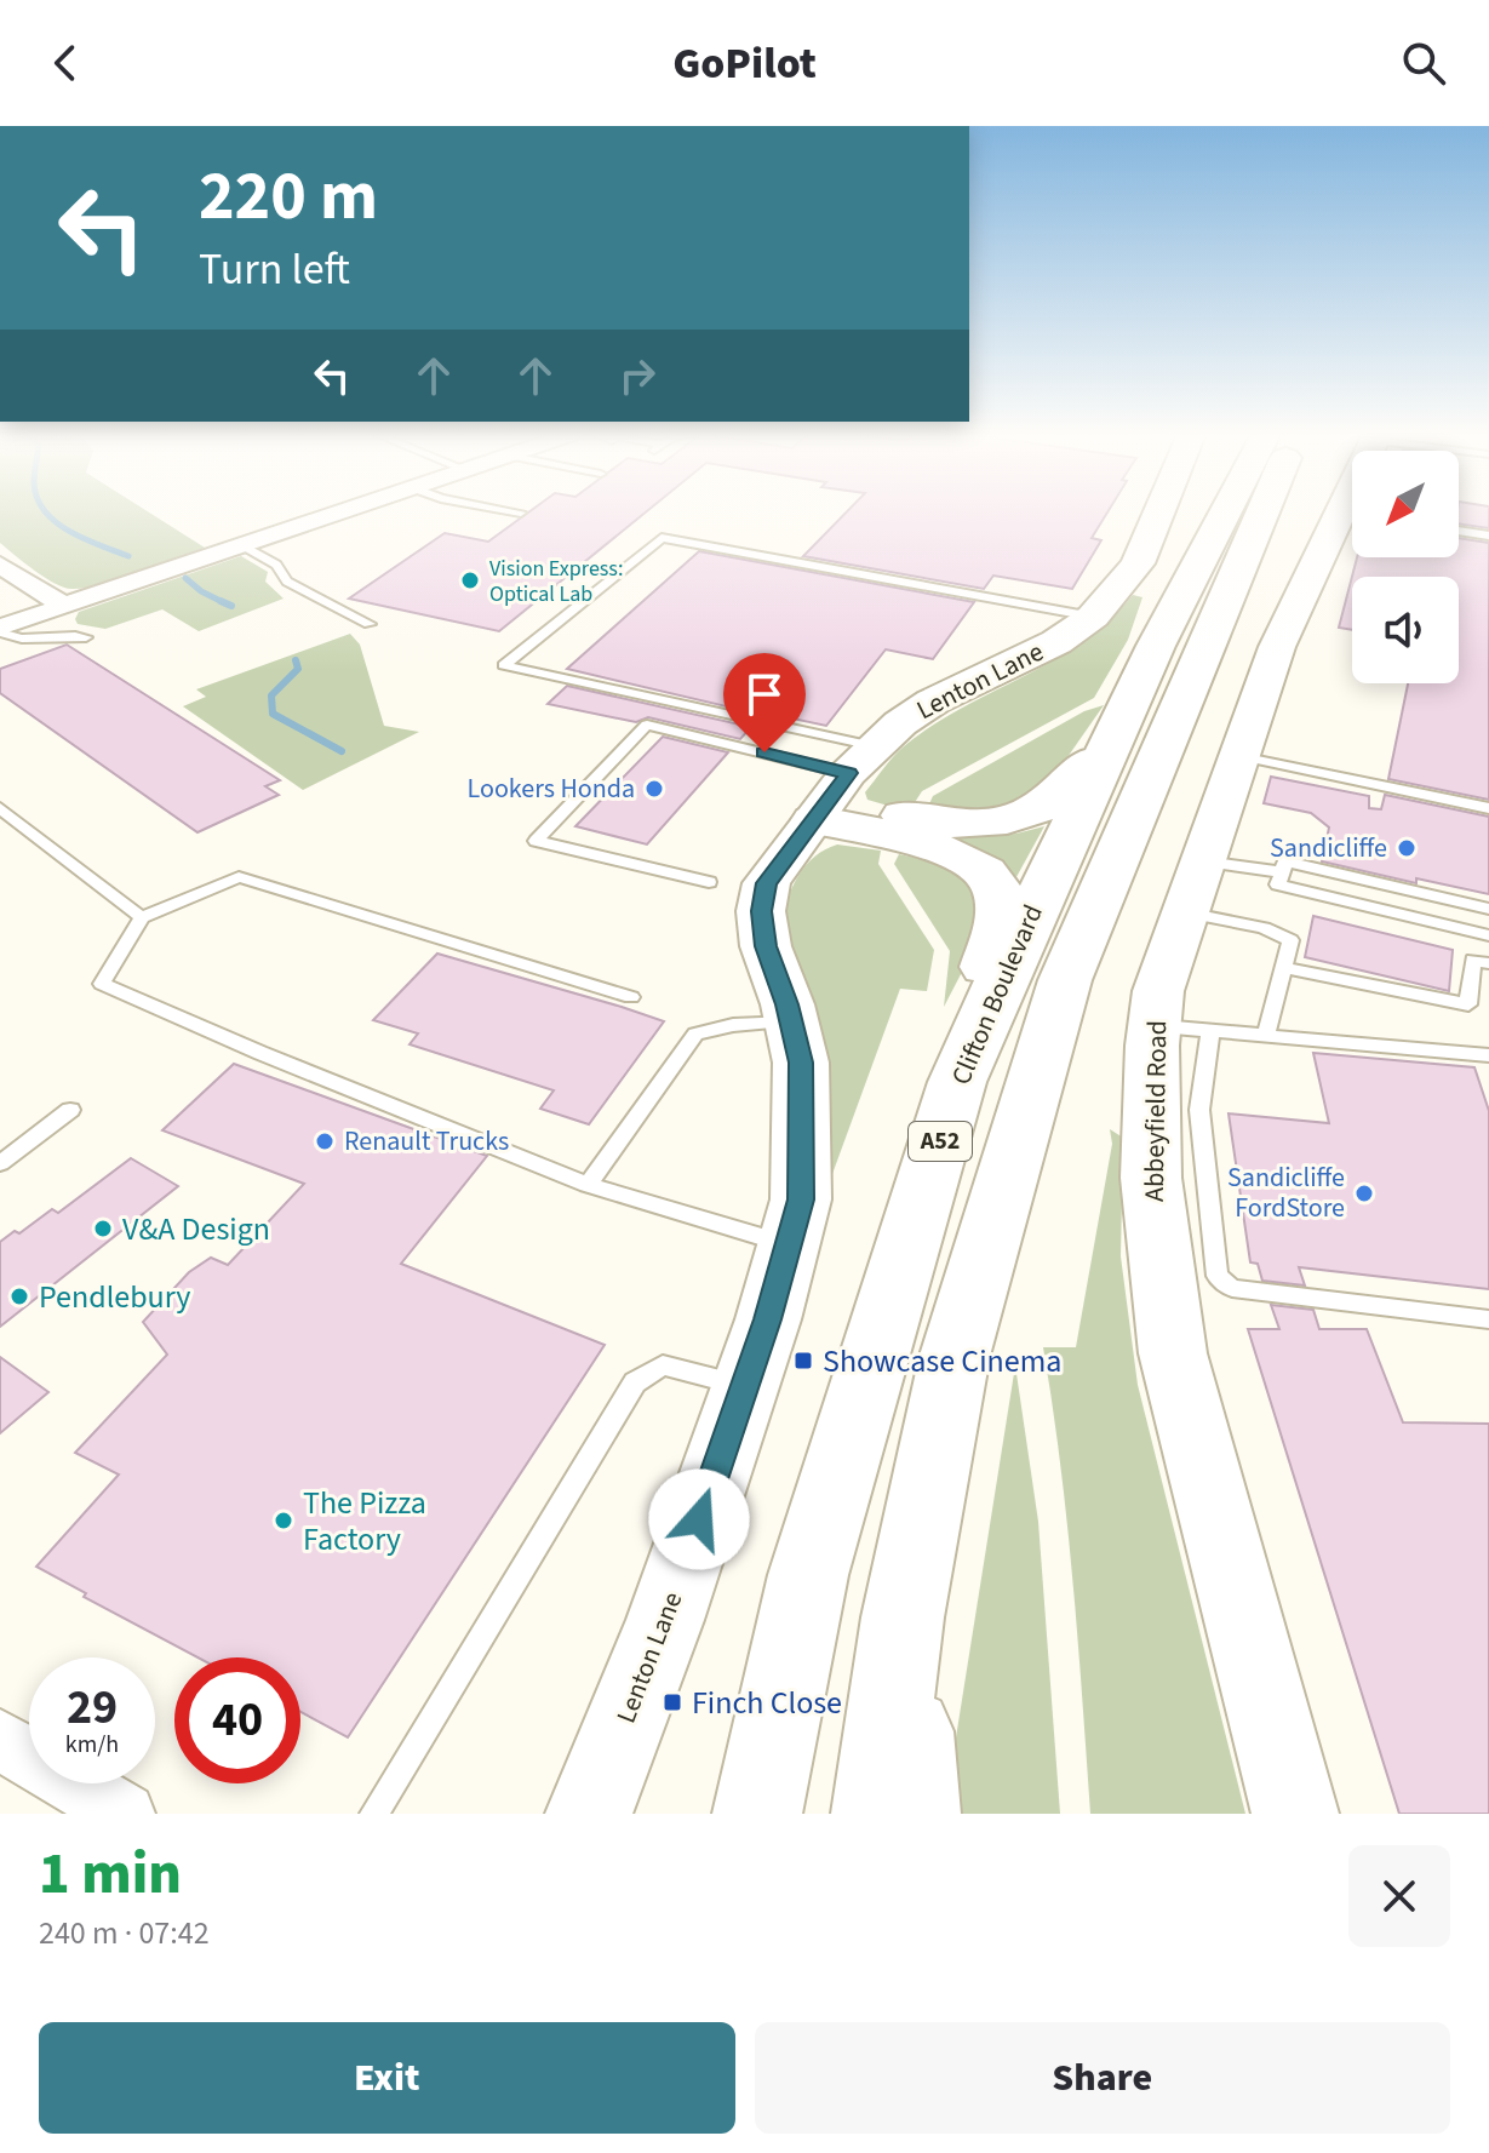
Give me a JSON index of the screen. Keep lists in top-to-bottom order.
{
  "streets": {
    "highway": ["Clifton Boulevard", "A52"],
    "street": ["Lenton Lane", "Abbeyfield Road"]
  },
  "places": {
    "other": [
      "Vision Express: Optical Lab",
      "Lookers Honda",
      "Sandicliffe",
      "Renault Trucks",
      "Sandicliffe FordStore",
      "V&A Design",
      "Pendlebury",
      "The Pizza Factory"
    ],
    "transit": ["Showcase Cinema", "Finch Close"]
  },
  "north": "bottom left",
  "page": {
    "header": "GoPilot",
    "turn": ["220 m", "Turn left"],
    "speed": "29 km/h",
    "limit": "40",
    "heading": ["1 min", "240 m · 07:42"],
    "buttons": ["Exit", "Share"]
  }
}
